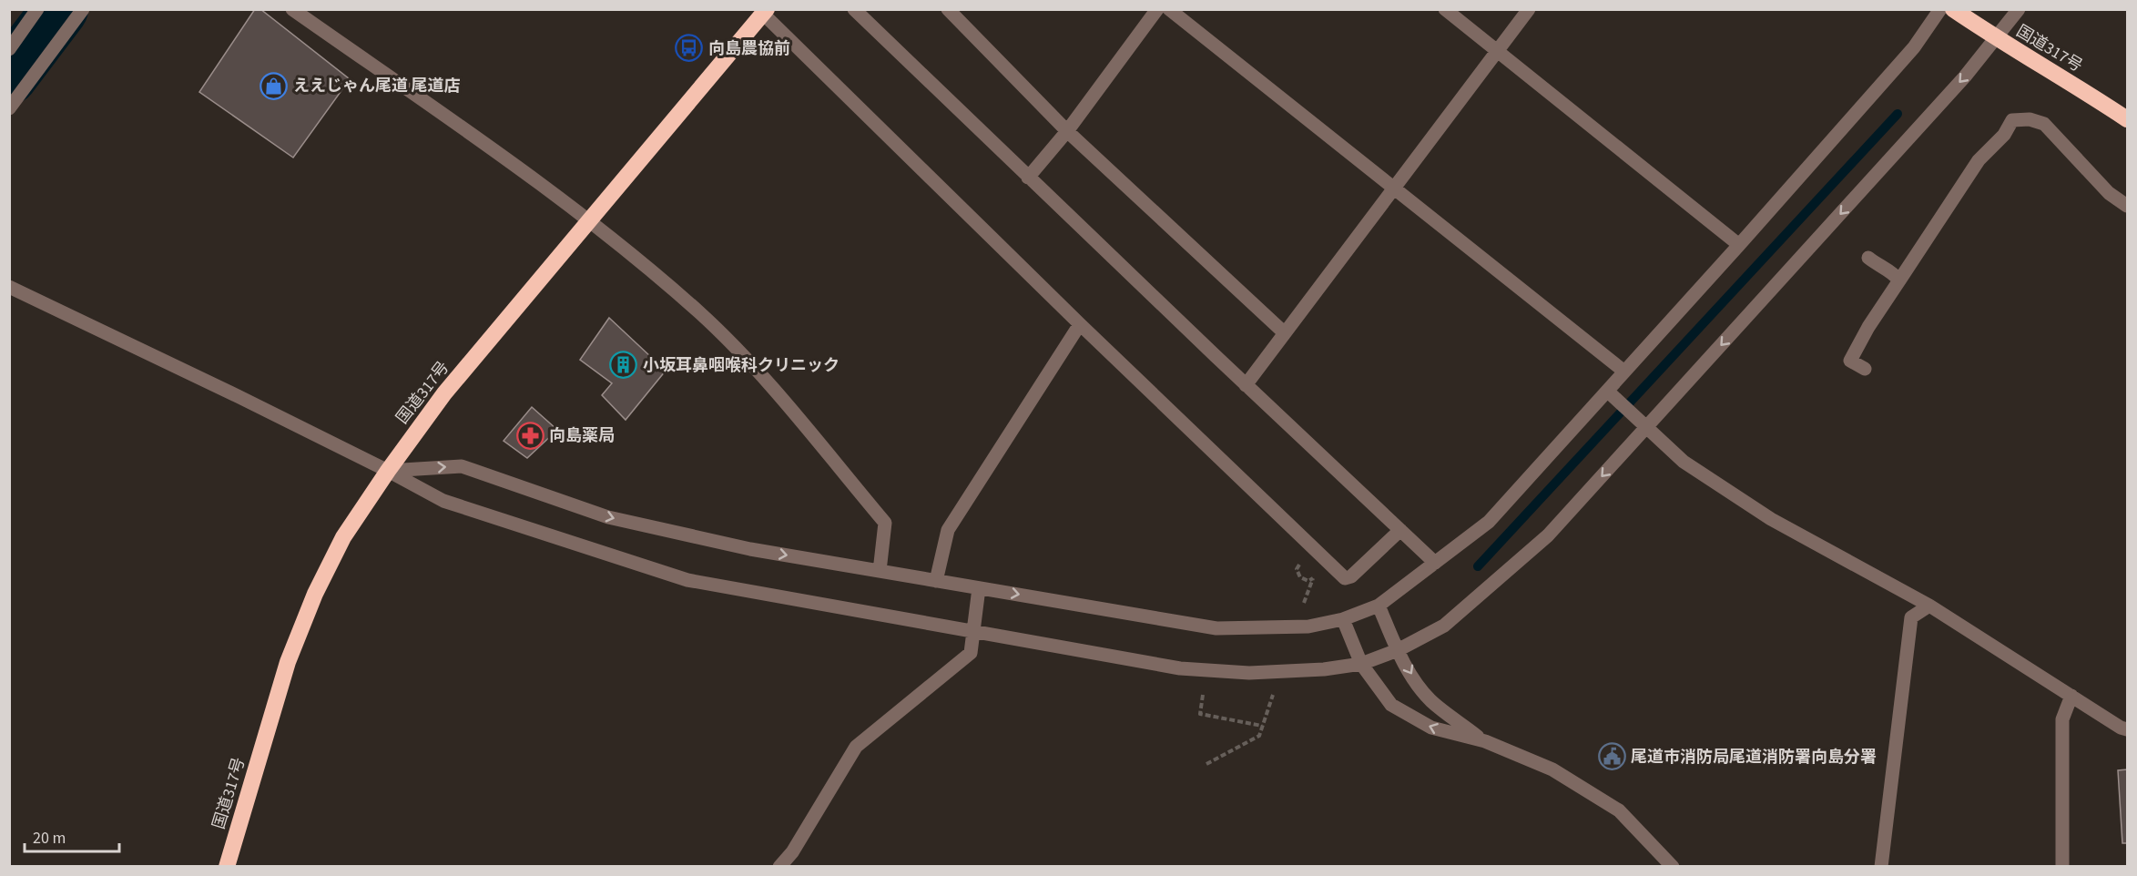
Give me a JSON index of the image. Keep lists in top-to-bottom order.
{
  "streets": {
    "highway": ["国道317号"]
  },
  "places": {
    "bus stop": ["向島農協前"],
    "shop": ["ええじゃん尾道 尾道店"],
    "building": ["小坂耳鼻咽喉科クリニック"],
    "pharmacy": ["向島薬局"],
    "public building": ["尾道市消防局尾道消防署向島分署"]
  },
  "scale_bar": "20 m"
}
